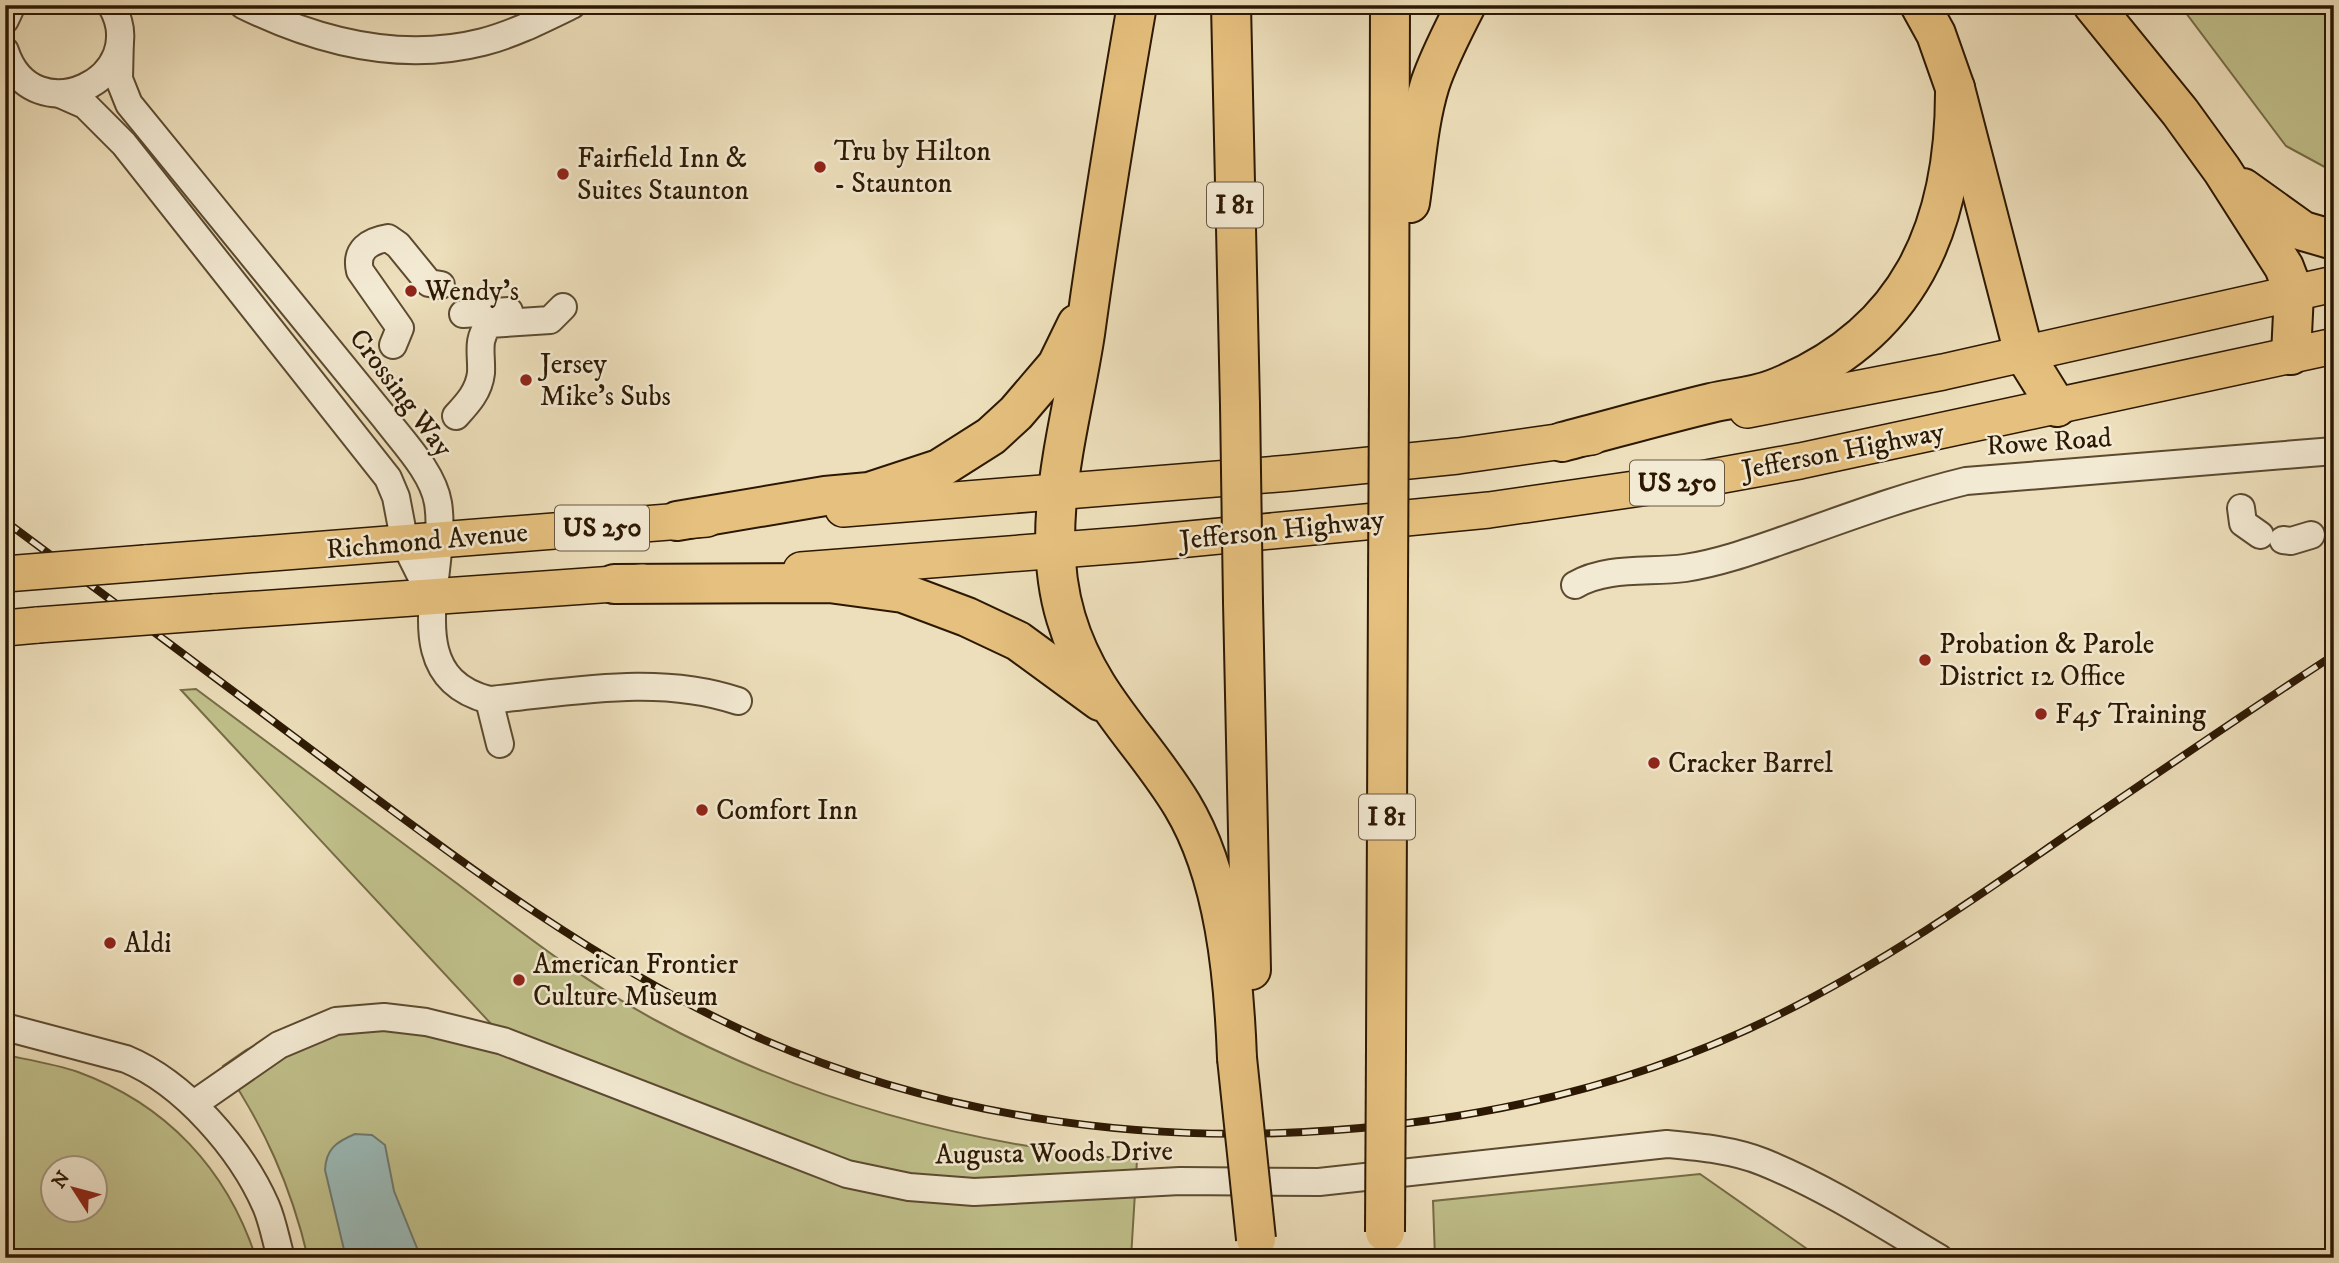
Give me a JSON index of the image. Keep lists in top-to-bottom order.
{
  "streets": {
    "highway": ["I 81"],
    "main road": ["Jefferson Highway", "US 250", "Richmond Avenue"],
    "street": ["Crossing Way", "Rowe Road", "Augusta Woods Drive"]
  },
  "crossings": [
    ["Crossing Way", "Richmond Avenue"],
    ["Jefferson Highway", "Richmond Avenue"]
  ],
  "places": [
    "Tru by Hilton - Staunton",
    "Fairfield Inn & Suites Staunton",
    "Wendy's",
    "Jersey Mike's Subs",
    "Probation & Parole District 12 Office",
    "F45 Training",
    "Cracker Barrel",
    "Comfort Inn",
    "Aldi",
    "American Frontier Culture Museum"
  ],
  "north": "top left"
}
